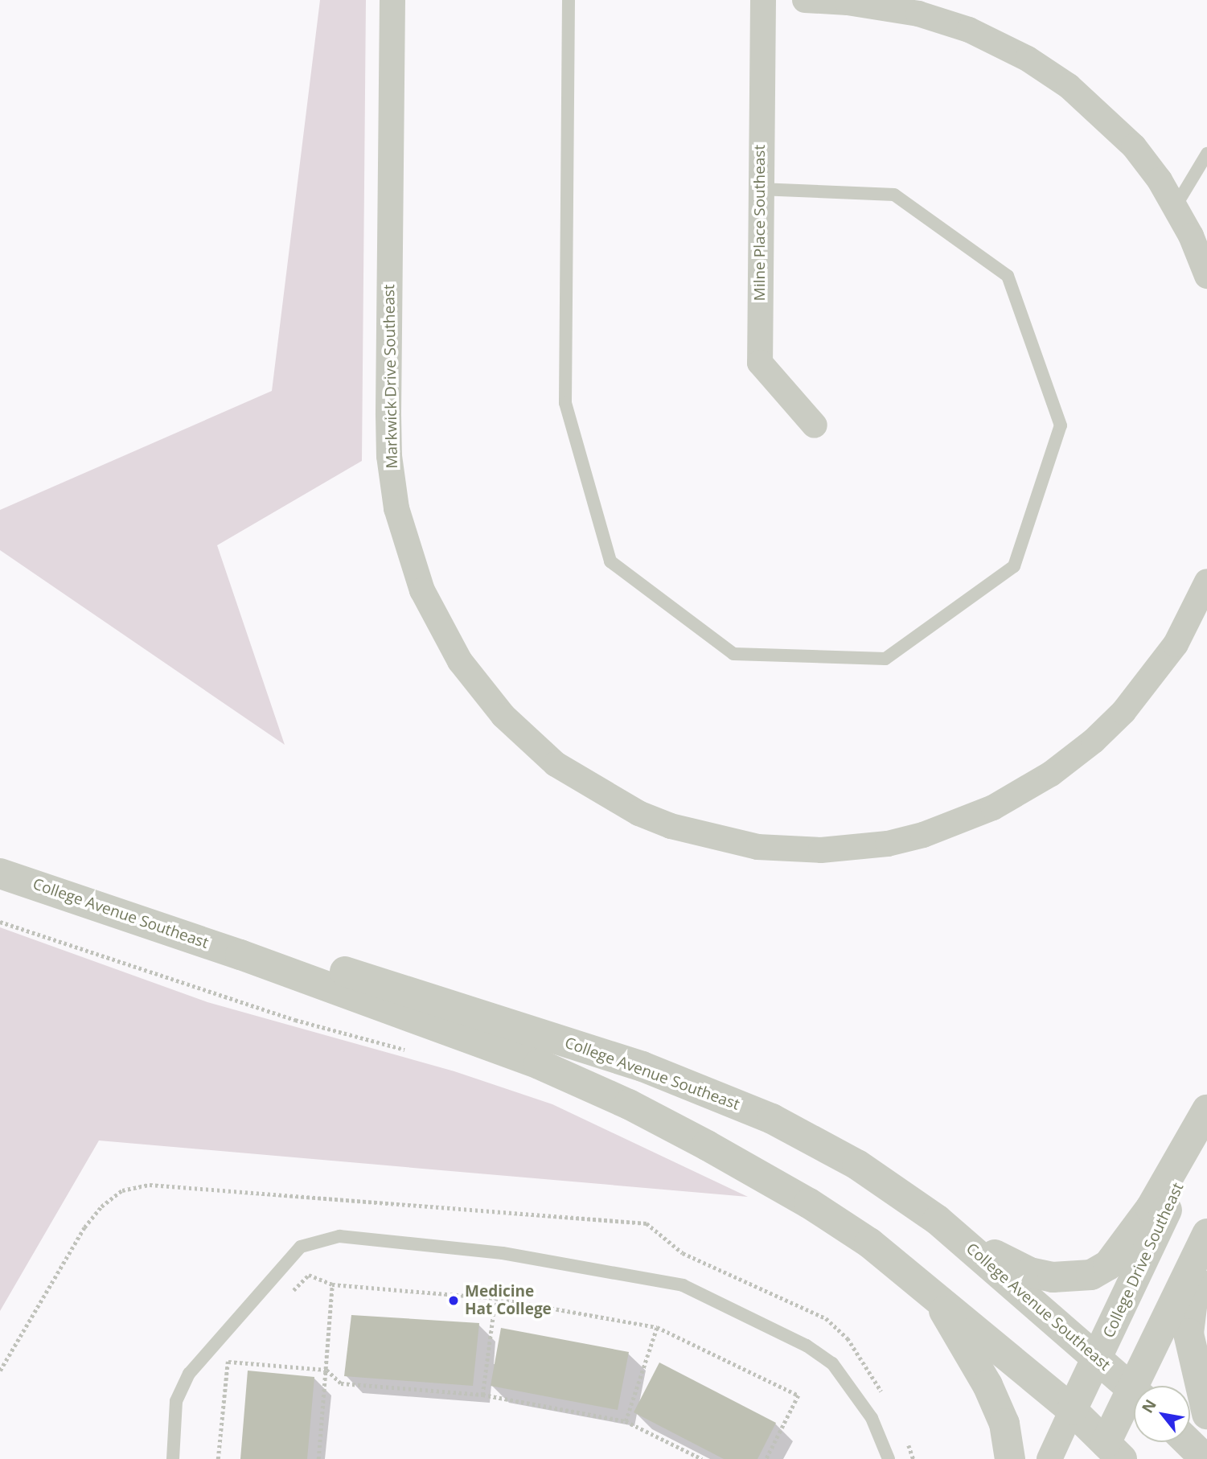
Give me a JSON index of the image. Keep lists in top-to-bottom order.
{
  "streets": {
    "street": [
      "Milne Place Southeast",
      "Markwick Drive Southeast",
      "College Avenue Southeast",
      "College Drive Southeast"
    ]
  },
  "crossings": [
    ["College Avenue Southeast", "College Drive Southeast"]
  ],
  "places": ["Medicine Hat College"],
  "north": "top left"
}
